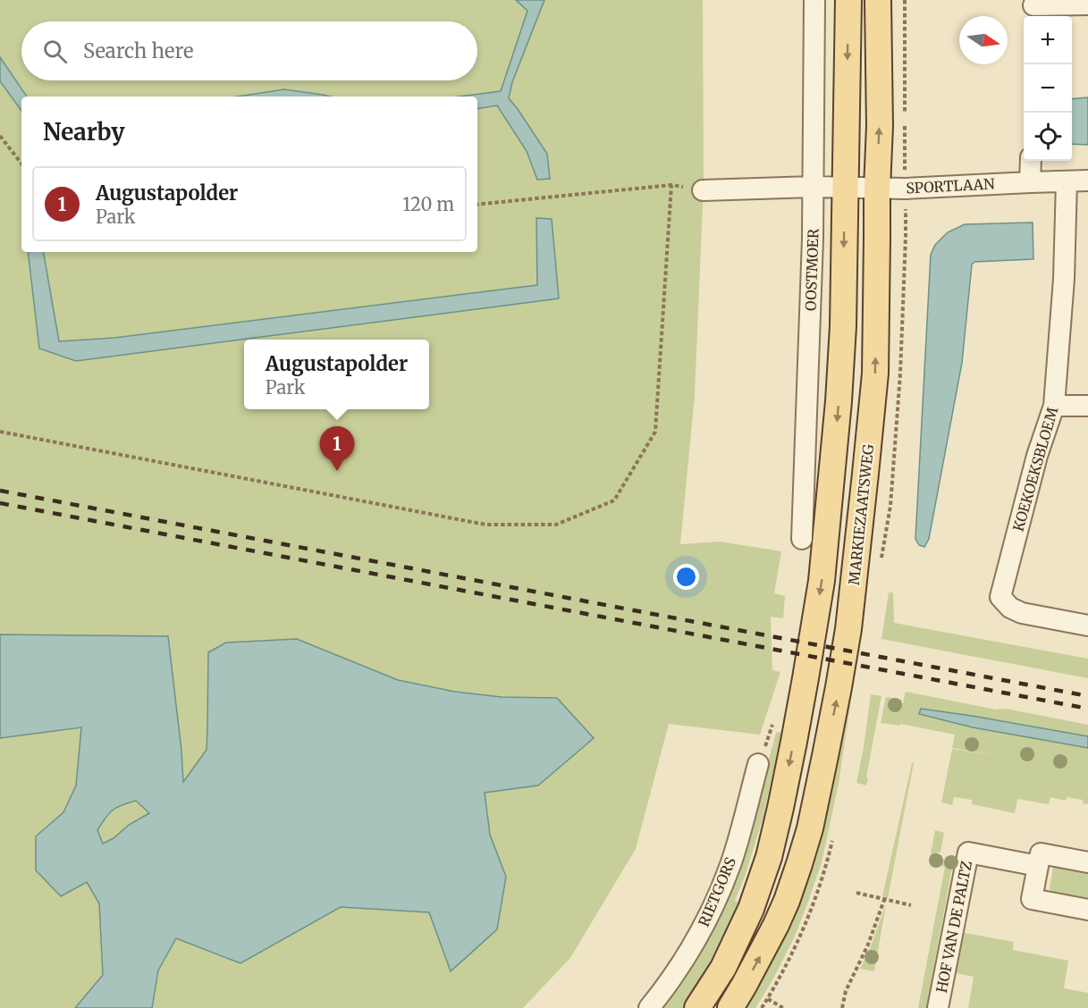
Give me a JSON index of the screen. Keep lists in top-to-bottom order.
{
  "streets": {
    "main road": ["MARKIEZAATSWEG"],
    "street": [
      "SPORTLAAN",
      "OOSTMOER",
      "KOEKOEKSBLOEM",
      "RIETGORS",
      "HOF VAN DE PALTZ"
    ]
  },
  "crossings": [
    ["SPORTLAAN", "OOSTMOER"],
    ["SPORTLAAN", "KOEKOEKSBLOEM"],
    ["SPORTLAAN", "MARKIEZAATSWEG"]
  ],
  "north": "right",
  "page": {
    "map_buttons": ["+", "−"],
    "search": "Search here",
    "heading": "Nearby",
    "list": [
      {
        "mark": "1",
        "name": "Augustapolder",
        "note": "Park",
        "value": "120 m"
      }
    ],
    "popup": ["Augustapolder", "Park"],
    "pins": "1"
  }
}
